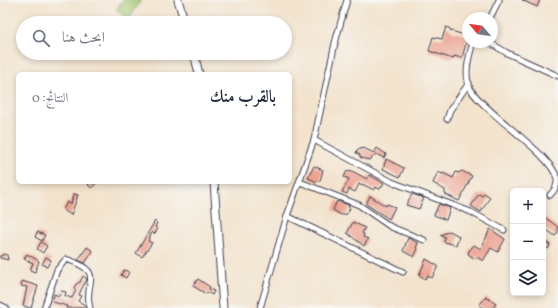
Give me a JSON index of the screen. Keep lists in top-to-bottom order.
{
  "north": "top left",
  "page": {
    "search": "ابحث هنا",
    "heading": ["بالقرب منك", "النتائج: 0"],
    "map_buttons": ["+", "−"]
  }
}
